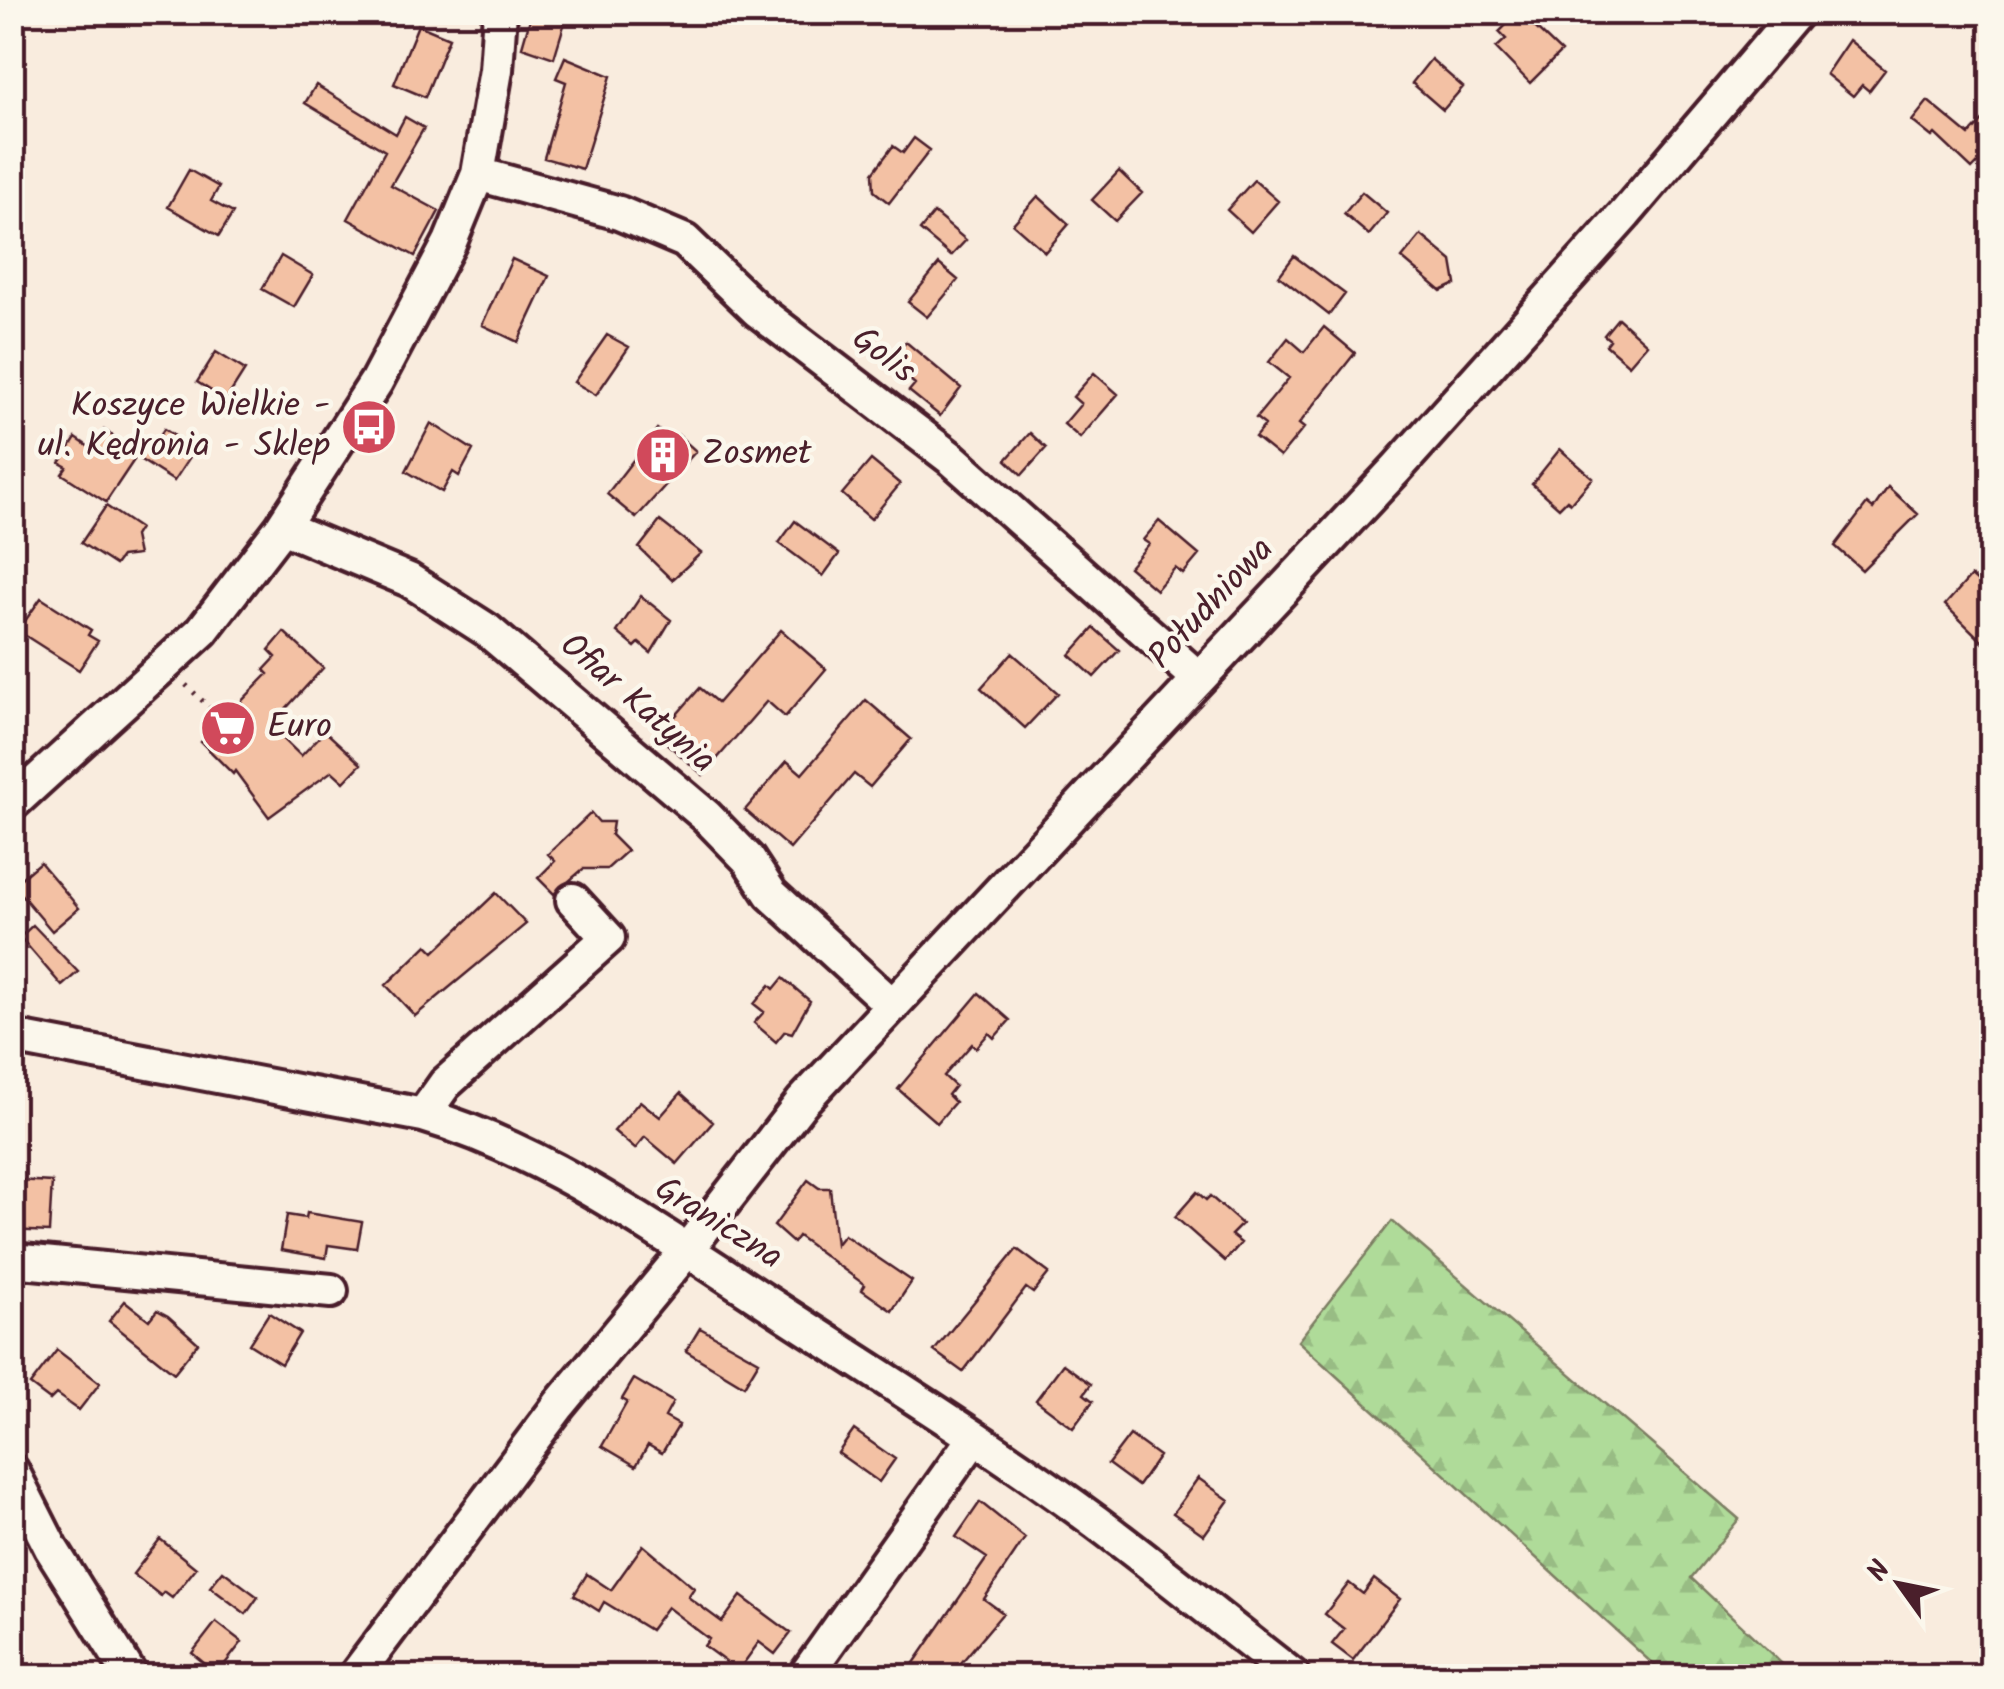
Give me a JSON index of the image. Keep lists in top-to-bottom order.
{
  "streets": {
    "street": [
      "Golis",
      "Południowa",
      "Ofiar Katynia",
      "Graniczna"
    ]
  },
  "crossings": [
    ["Golis", "Południowa"],
    ["Południowa", "Ofiar Katynia"],
    ["Południowa", "Graniczna"]
  ],
  "places": {
    "bus stop": ["Koszyce Wielkie - ul. Kędronia - Sklep"],
    "building": ["Zosmet"],
    "supermarket": ["Euro"]
  },
  "north": "top left"
}
